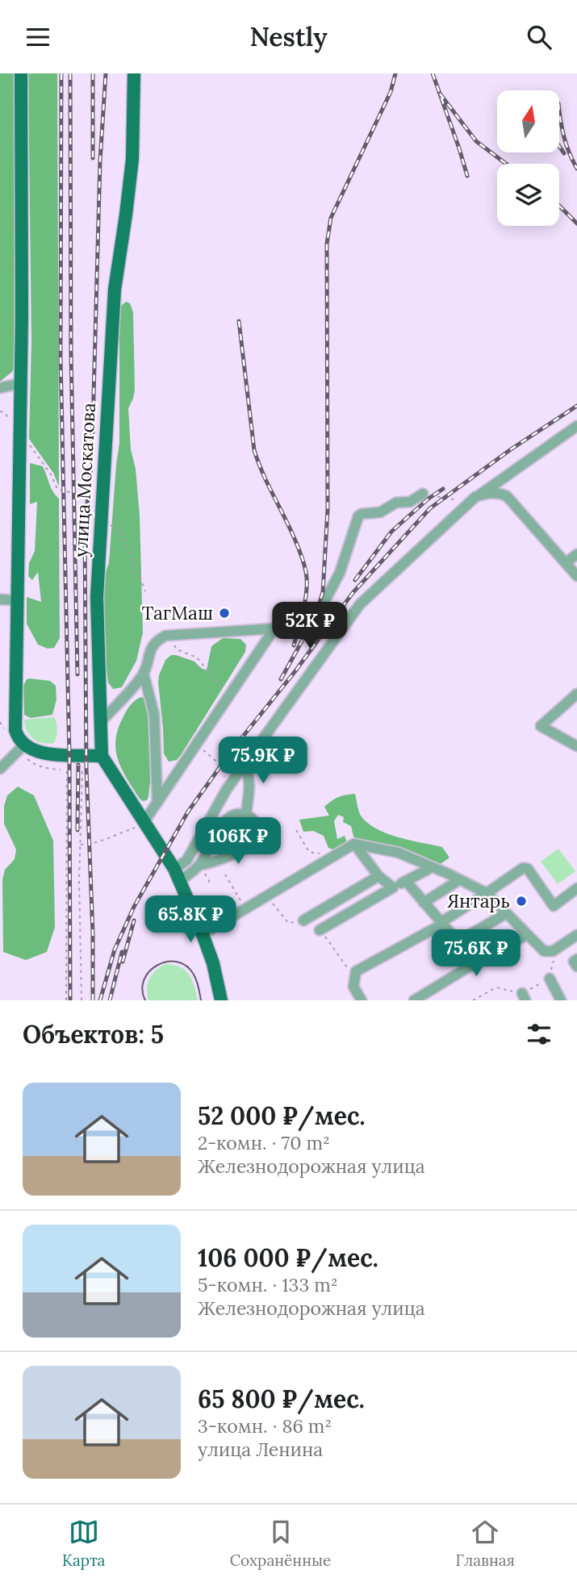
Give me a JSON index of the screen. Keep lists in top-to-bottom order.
{
  "streets": {
    "main road": ["улица Москатова"]
  },
  "places": ["ТагМаш", "Янтарь"],
  "north": "top",
  "page": {
    "header": "Nestly",
    "price": [
      "52K ₽",
      "75.9K ₽",
      "106K ₽",
      "65.8K ₽",
      "75.6K ₽"
    ],
    "heading": "Объектов: 5",
    "list": [
      {
        "name": "52 000 ₽/мес.",
        "note": "2-комн. · 70 m² · Железнодорожная улица"
      },
      {
        "name": "106 000 ₽/мес.",
        "note": "5-комн. · 133 m² · Железнодорожная улица"
      },
      {
        "name": "65 800 ₽/мес.",
        "note": "3-комн. · 86 m² · улица Ленина"
      }
    ],
    "tabs": ["Карта", "Сохранённые", "Главная"]
  }
}
